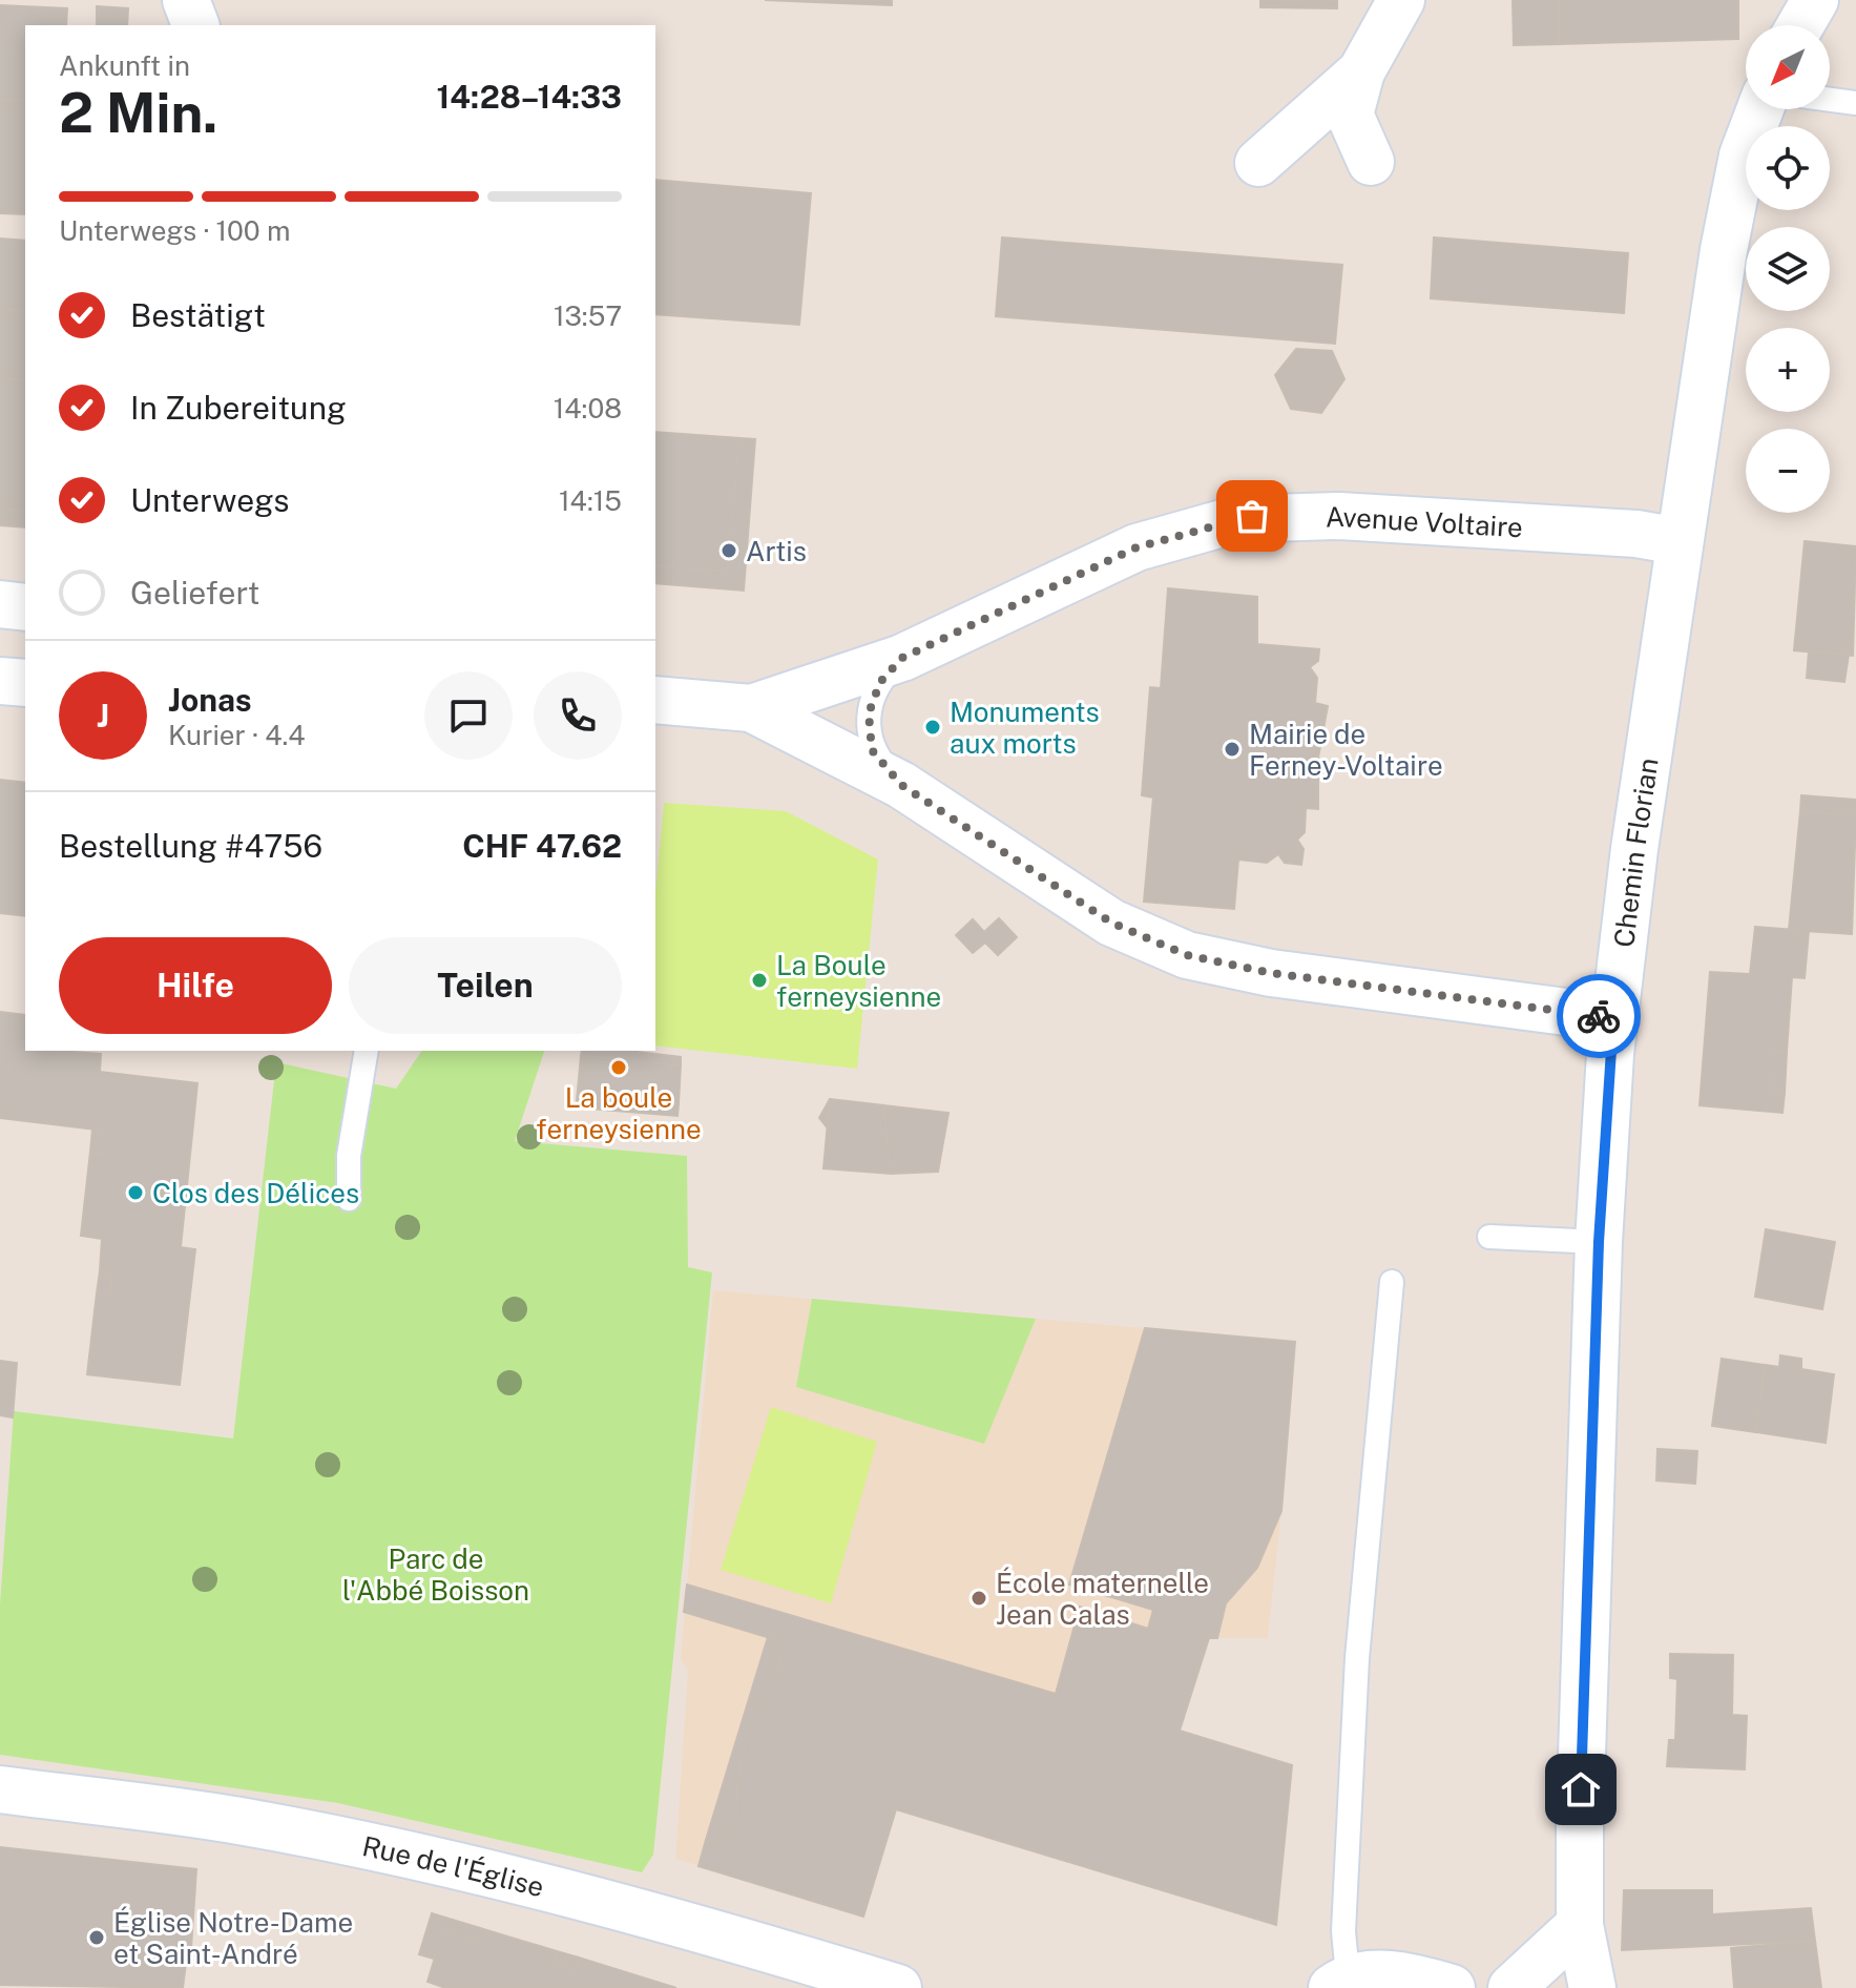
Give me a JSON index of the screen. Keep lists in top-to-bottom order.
{
  "streets": {
    "street": ["Avenue Voltaire", "Chemin Florian", "Rue de l'Église"]
  },
  "crossings": [
    ["Avenue Voltaire", "Chemin Florian"]
  ],
  "parks": ["Parc de l'Abbé Boisson"],
  "places": [
    "Artis",
    "Monuments aux morts",
    "Mairie de Ferney-Voltaire",
    "La Boule ferneysienne",
    "La boule ferneysienne",
    "Clos des Délices",
    "École maternelle Jean Calas",
    "Église Notre-Dame et Saint-André"
  ],
  "north": "bottom left",
  "page": {
    "map_buttons": ["+", "−"],
    "heading": ["2 Min.", "Ankunft in", "14:28–14:33"],
    "panel": [
      "Jonas",
      "Kurier · 4.4",
      "Bestellung #4756",
      "CHF 47.62"
    ],
    "bar": "Unterwegs · 100 m",
    "list": [
      ["Bestätigt", "13:57"],
      ["In Zubereitung", "14:08"],
      ["Unterwegs", "14:15"],
      "Geliefert"
    ],
    "round": "J",
    "buttons": ["Hilfe", "Teilen"]
  }
}
